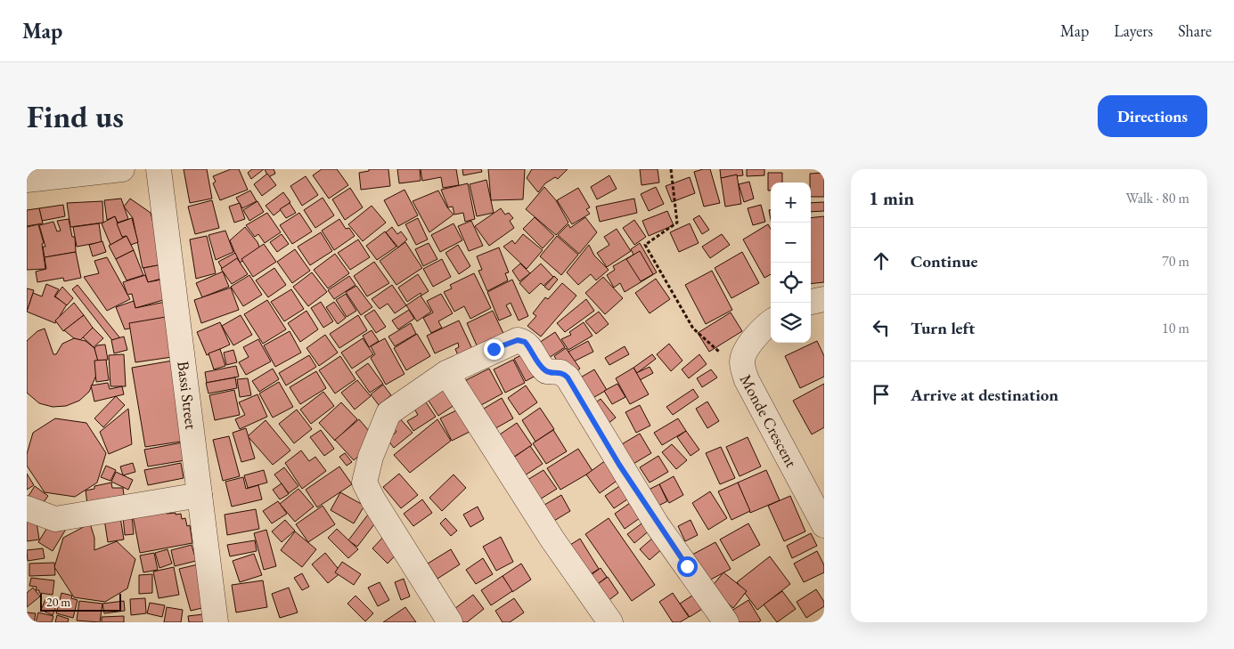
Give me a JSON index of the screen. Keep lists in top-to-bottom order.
{
  "streets": {
    "street": ["Bassi Street", "Monde Crescent"]
  },
  "scale_bar": "20 m",
  "page": {
    "header": "Map",
    "nav": ["Map", "Layers", "Share"],
    "buttons": "Directions",
    "title": "Find us",
    "heading": ["1 min", "Walk · 80 m"],
    "map_buttons": ["+", "−"],
    "list": [
      ["Continue", "70 m"],
      ["Turn left", "10 m"],
      "Arrive at destination"
    ],
    "scale": "20 m"
  }
}
